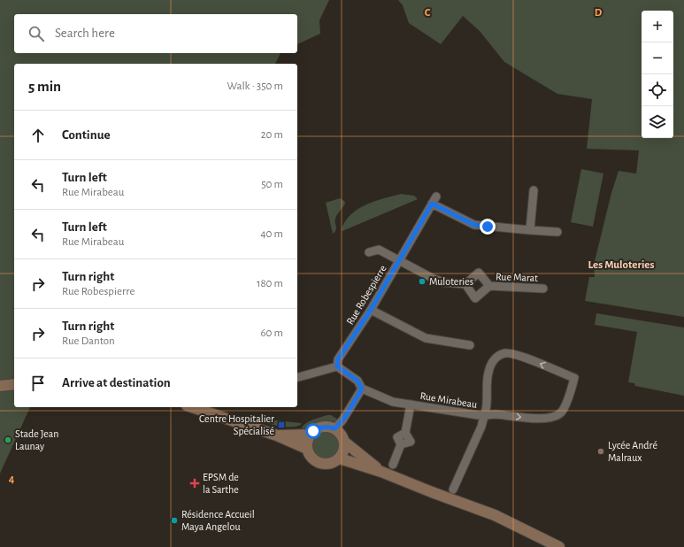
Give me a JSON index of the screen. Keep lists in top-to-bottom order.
{
  "streets": {
    "street": ["Rue Marat", "Rue Robespierre", "Rue Mirabeau"]
  },
  "crossings": [
    ["Rue Robespierre", "Rue Mirabeau"]
  ],
  "districts": ["Les Muloteries"],
  "places": {
    "other": [
      "Muloteries",
      "Stade Jean Launay",
      "Lycée André Malraux",
      "Résidence Accueil Maya Angelou"
    ],
    "transit": ["Centre Hospitalier Spécialisé"],
    "health": ["EPSM de la Sarthe"]
  },
  "page": {
    "map_buttons": ["+", "−"],
    "search": "Search here",
    "heading": ["5 min", "Walk · 350 m"],
    "list": [
      ["Continue", "20 m"],
      ["Turn left", "Rue Mirabeau", "50 m"],
      ["Turn left", "Rue Mirabeau", "40 m"],
      ["Turn right", "Rue Robespierre", "180 m"],
      ["Turn right", "Rue Danton", "60 m"],
      "Arrive at destination"
    ]
  },
  "grid": {
    "columns": ["C", "D"],
    "rows": ["4"]
  }
}
